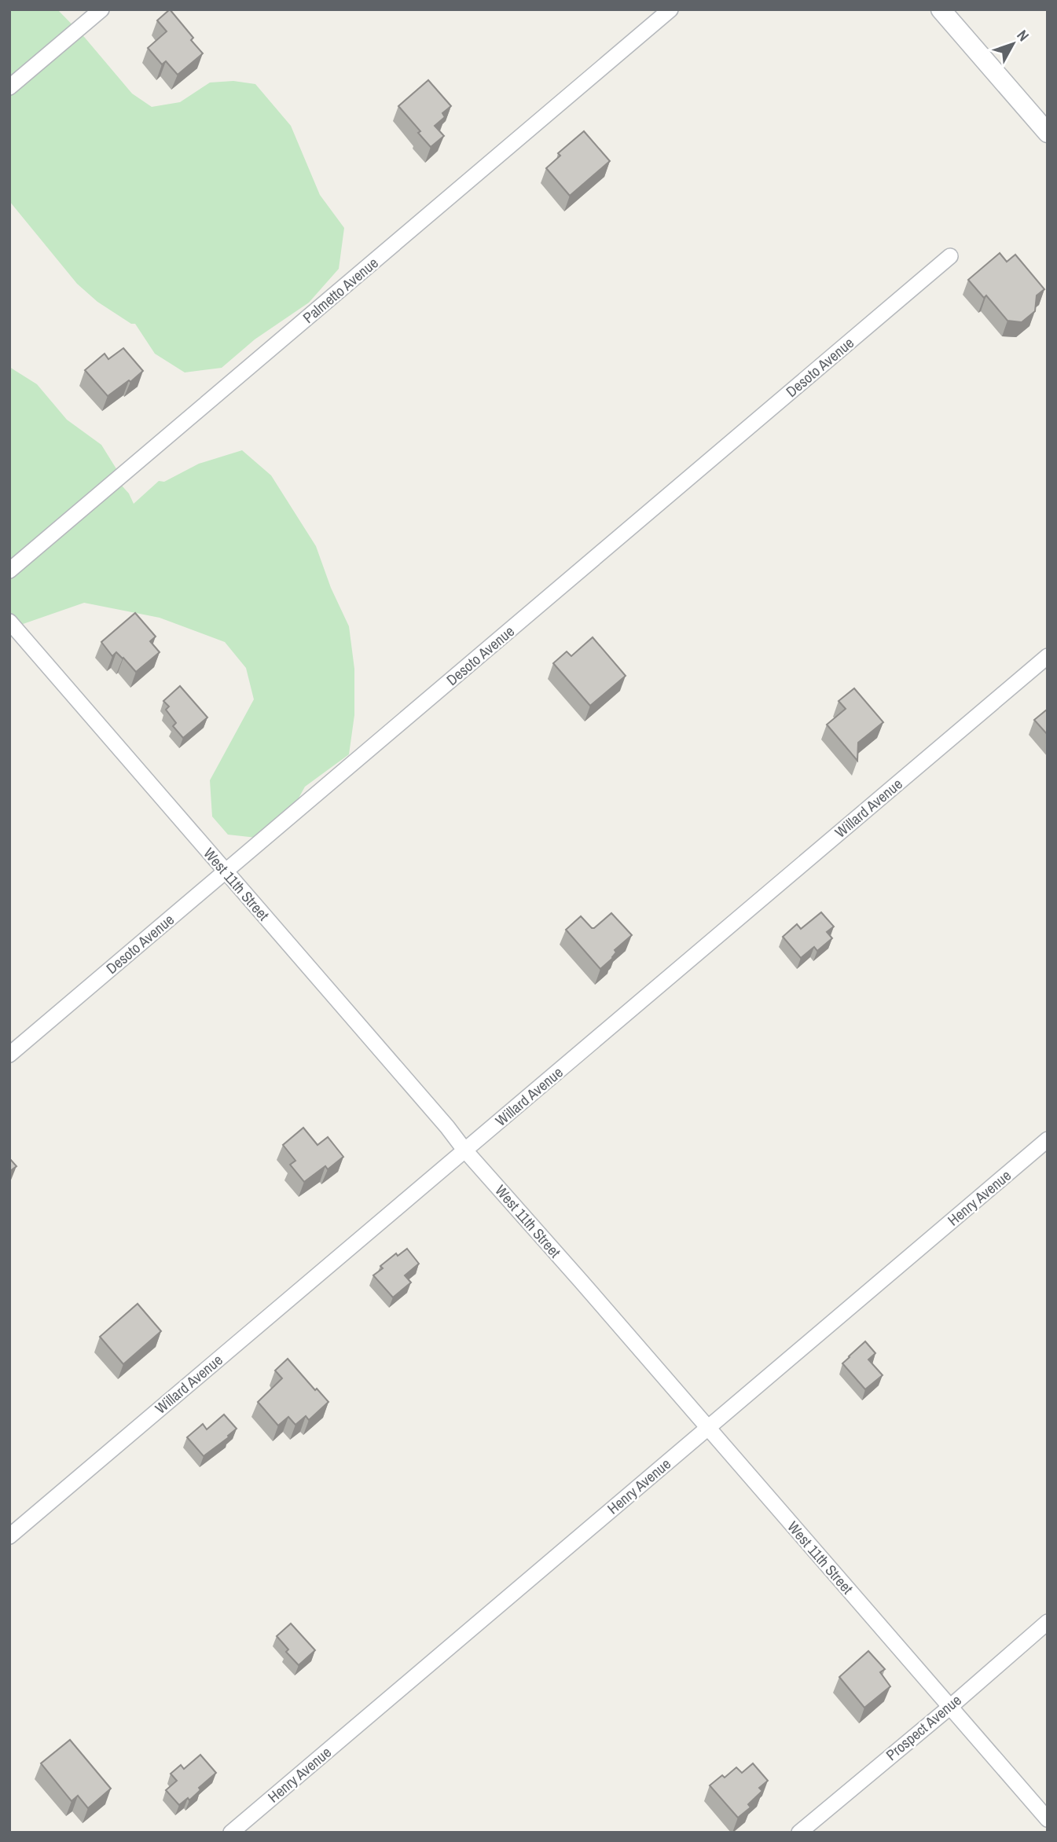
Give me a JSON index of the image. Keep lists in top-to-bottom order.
{
  "streets": {
    "street": [
      "Palmetto Avenue",
      "Desoto Avenue",
      "Willard Avenue",
      "West 11th Street",
      "Henry Avenue",
      "Prospect Avenue"
    ]
  },
  "crossings": [
    ["Desoto Avenue", "West 11th Street"],
    ["Willard Avenue", "West 11th Street"],
    ["West 11th Street", "Henry Avenue"],
    ["West 11th Street", "Prospect Avenue"]
  ],
  "north": "top right"
}
